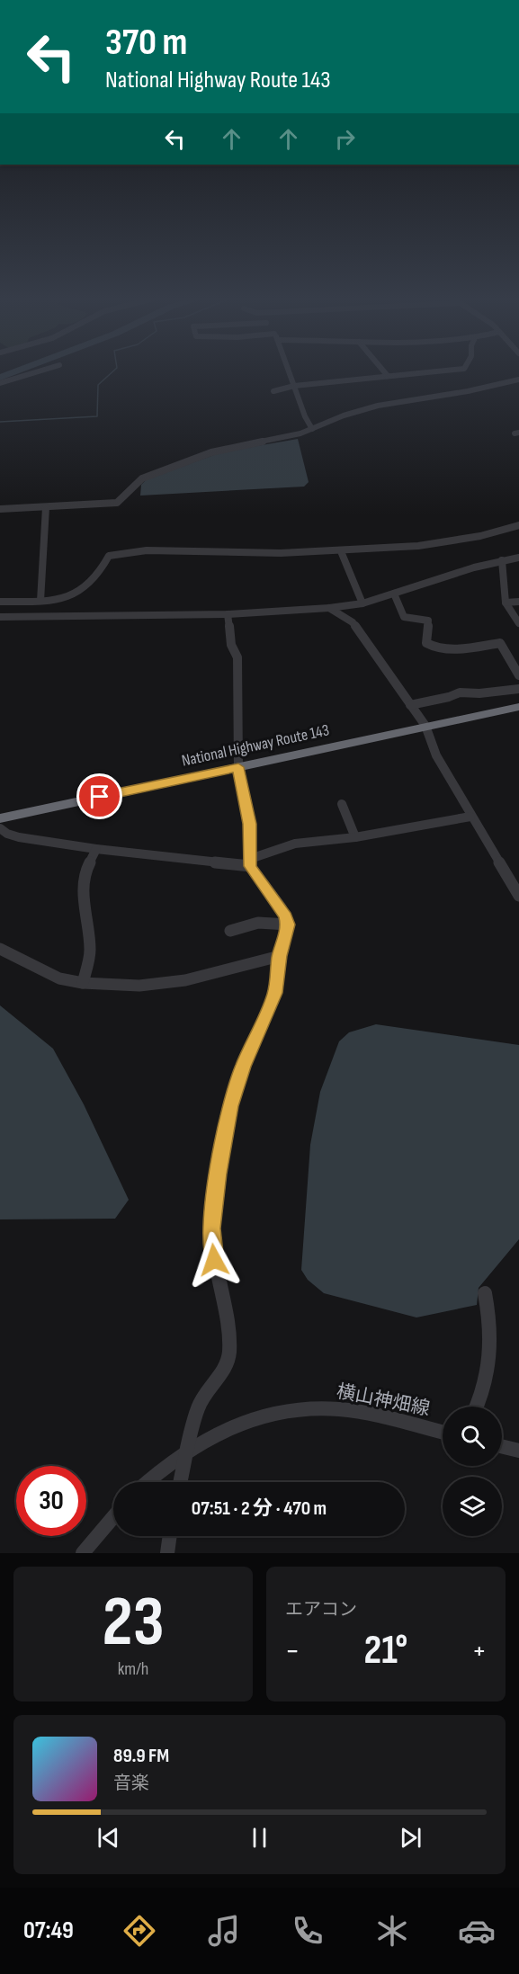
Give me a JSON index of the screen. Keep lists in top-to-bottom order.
{
  "streets": {
    "highway": ["National Highway Route 143"],
    "street": ["横山神畑線"]
  },
  "page": {
    "turn": ["370 m", "National Highway Route 143"],
    "limit": "30",
    "trip": "07:51 · 2 分 · 470 m",
    "tile": [
      ["23", "km/h"],
      "エアコン"
    ],
    "heat": ["−", "21°", "+"],
    "song": ["89.9 FM", "音楽"],
    "tabs": "07:49"
  }
}
